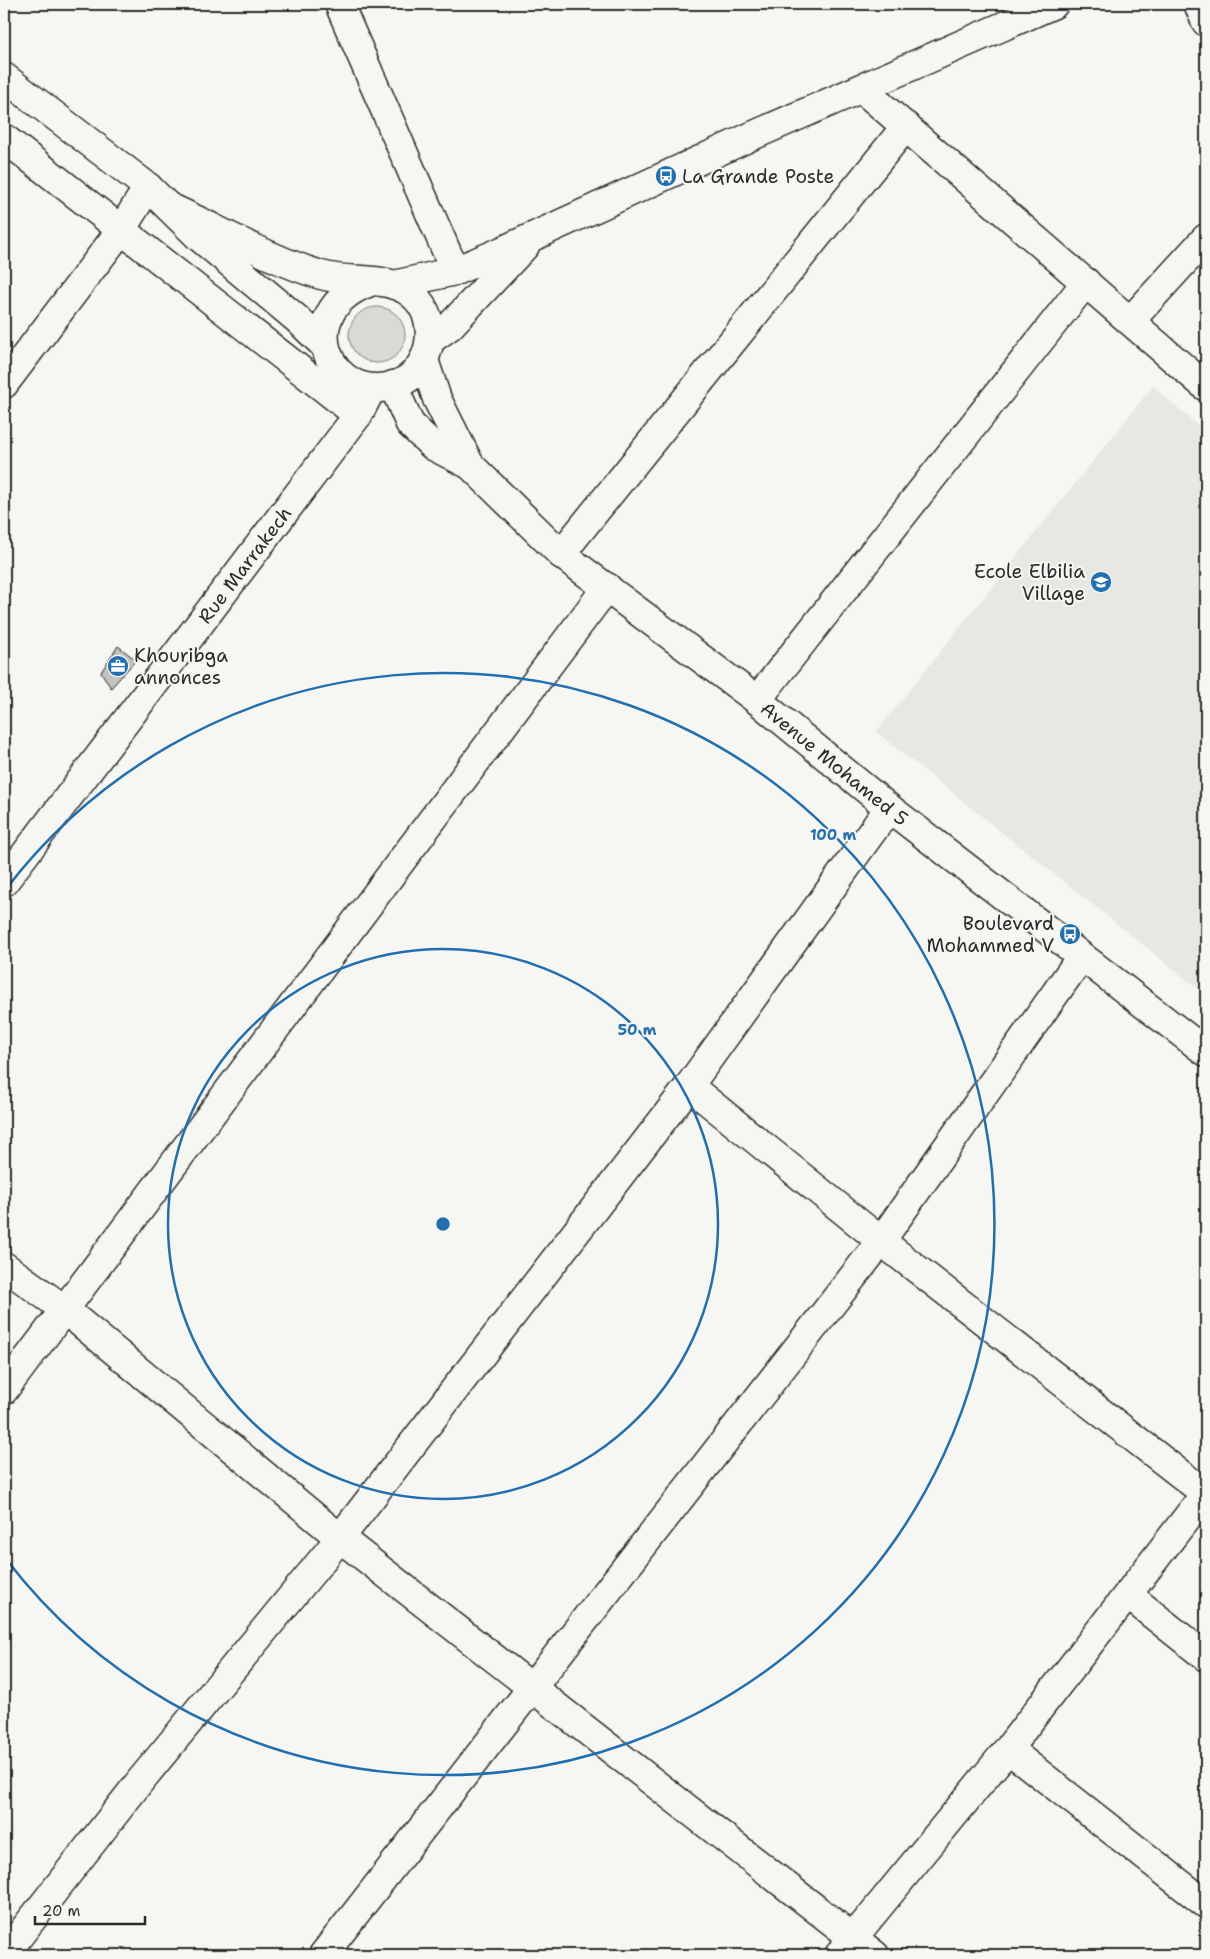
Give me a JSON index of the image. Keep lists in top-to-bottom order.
{
  "streets": {
    "street": ["Rue Marrakech", "Avenue Mohamed 5"]
  },
  "crossings": [
    ["Rue Marrakech", "Avenue Mohamed 5"]
  ],
  "places": {
    "bus stop": ["La Grande Poste", "Boulevard Mohammed V"],
    "school or university": ["Ecole Elbilia Village"],
    "office": ["Khouribga annonces"]
  },
  "scale_bar": "20 m",
  "rings": ["100 m", "50 m"]
}
